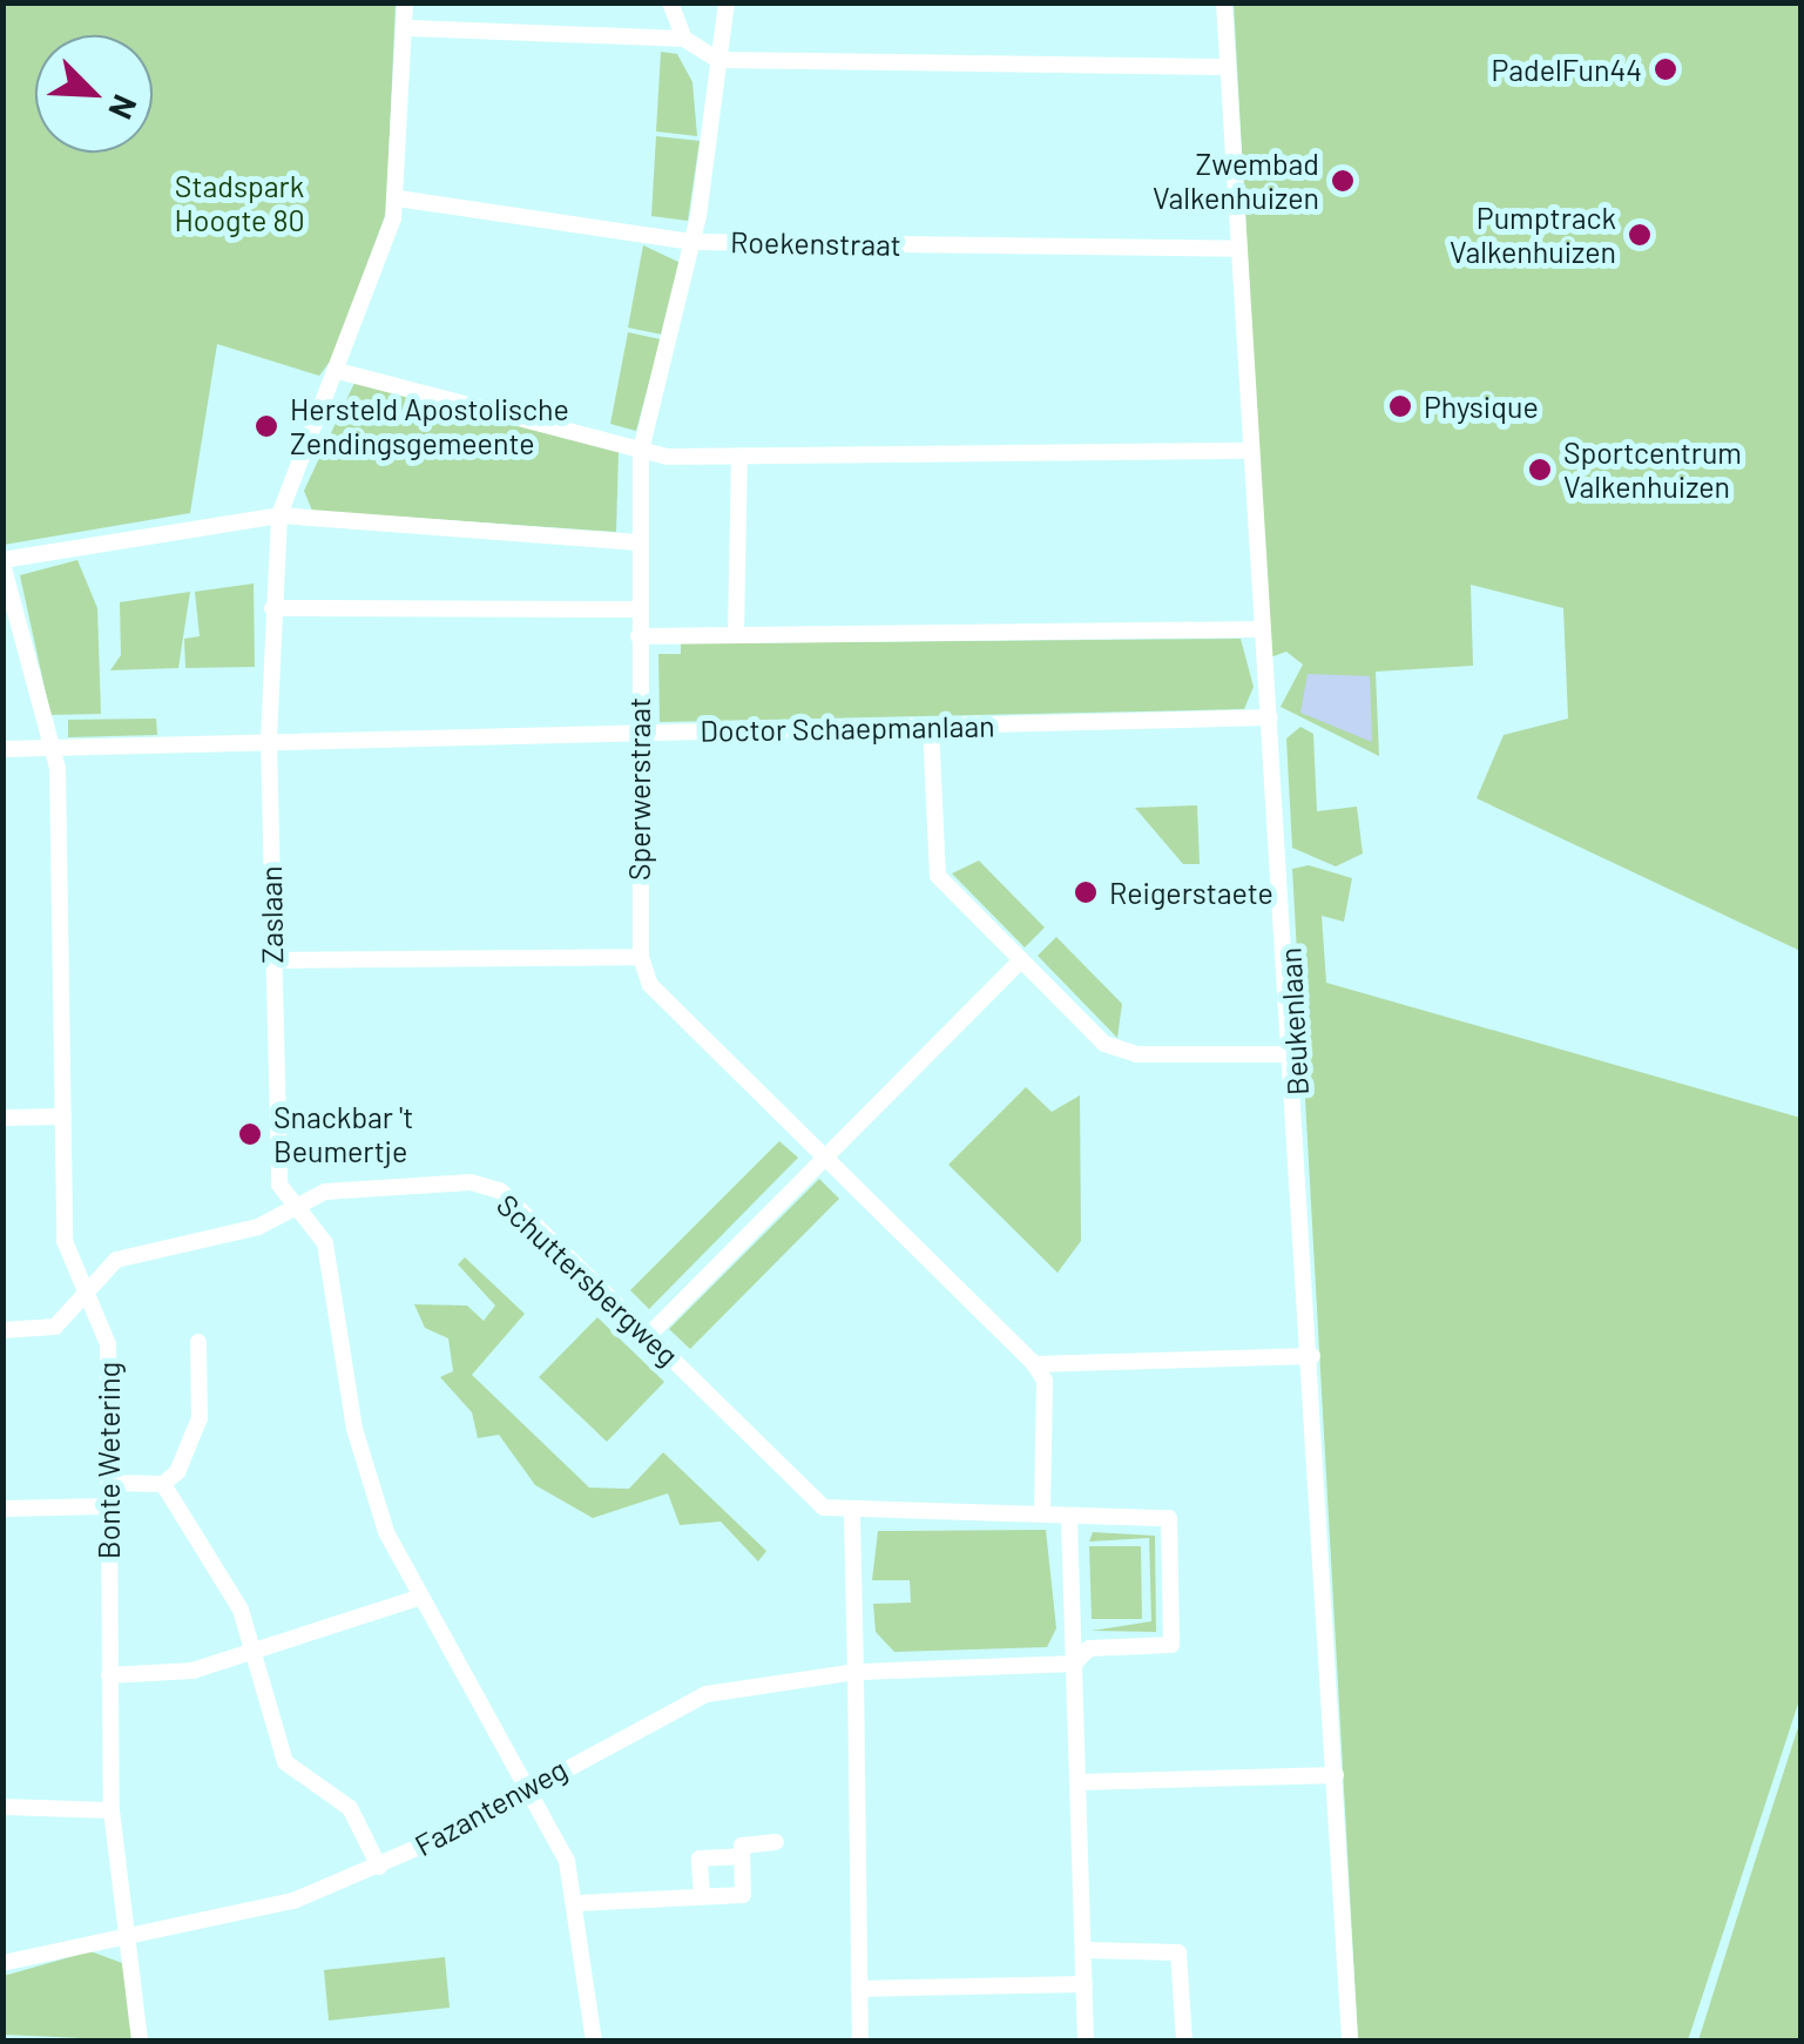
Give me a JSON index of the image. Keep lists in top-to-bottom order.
{
  "streets": {
    "street": [
      "Roekenstraat",
      "Doctor Schaepmanlaan",
      "Sperwerstraat",
      "Zaslaan",
      "Beukenlaan",
      "Schuttersbergweg",
      "Bonte Wetering",
      "Fazantenweg"
    ]
  },
  "crossings": [
    ["Roekenstraat", "Sperwerstraat"],
    ["Roekenstraat", "Zaslaan"],
    ["Roekenstraat", "Beukenlaan"],
    ["Doctor Schaepmanlaan", "Sperwerstraat"],
    ["Doctor Schaepmanlaan", "Zaslaan"],
    ["Doctor Schaepmanlaan", "Beukenlaan"],
    ["Doctor Schaepmanlaan", "Bonte Wetering"],
    ["Zaslaan", "Schuttersbergweg"],
    ["Zaslaan", "Fazantenweg"],
    ["Schuttersbergweg", "Bonte Wetering"],
    ["Bonte Wetering", "Fazantenweg"]
  ],
  "parks": ["Stadspark Hoogte 80"],
  "places": [
    "PadelFun44",
    "Zwembad Valkenhuizen",
    "Pumptrack Valkenhuizen",
    "Physique",
    "Hersteld Apostolische Zendingsgemeente",
    "Sportcentrum Valkenhuizen",
    "Reigerstaete",
    "Snackbar 't Beumertje"
  ],
  "north": "bottom right"
}
